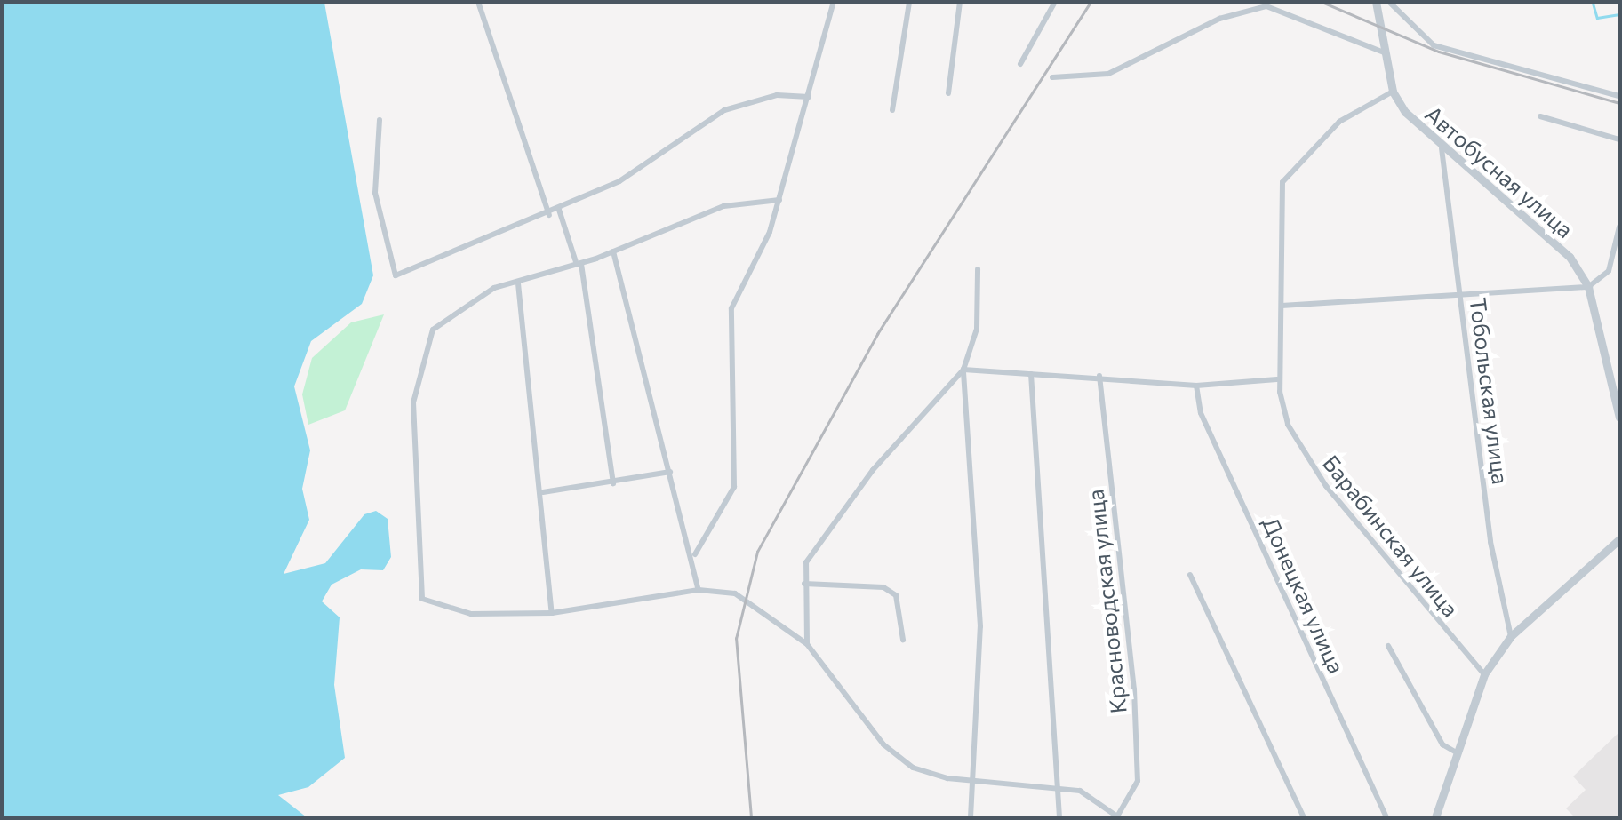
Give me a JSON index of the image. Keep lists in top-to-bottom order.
{
  "streets": {
    "street": [
      "Автобусная улица",
      "Тобольская улица",
      "Барабинская улица",
      "Донецкая улица",
      "Красноводская улица"
    ]
  },
  "crossings": [
    ["Автобусная улица", "Тобольская улица"],
    ["Автобусная улица", "Барабинская улица"]
  ]
}
